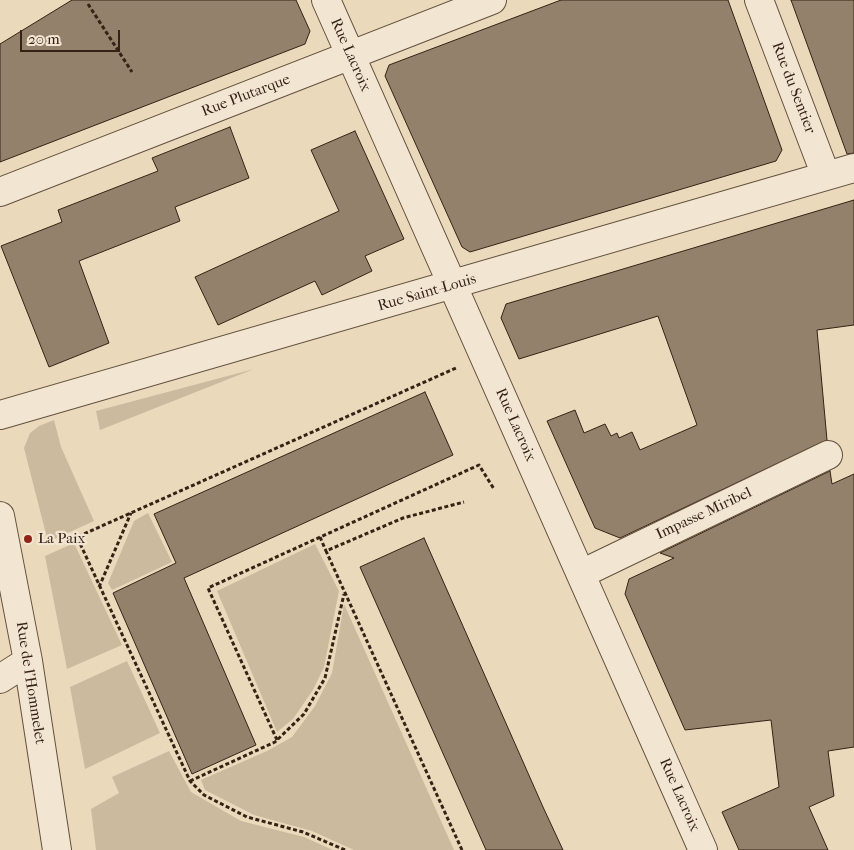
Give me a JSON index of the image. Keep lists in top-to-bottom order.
{
  "streets": {
    "street": [
      "Rue Lacroix",
      "Rue du Sentier",
      "Rue Plutarque",
      "Rue Saint-Louis",
      "Impasse Miribel",
      "Rue de l'Hommelet"
    ]
  },
  "crossings": [
    ["Rue Lacroix", "Rue Plutarque"],
    ["Rue Lacroix", "Rue Saint-Louis"],
    ["Rue Lacroix", "Impasse Miribel"],
    ["Rue du Sentier", "Rue Saint-Louis"]
  ],
  "places": ["La Paix"],
  "scale_bar": "20 m"
}
